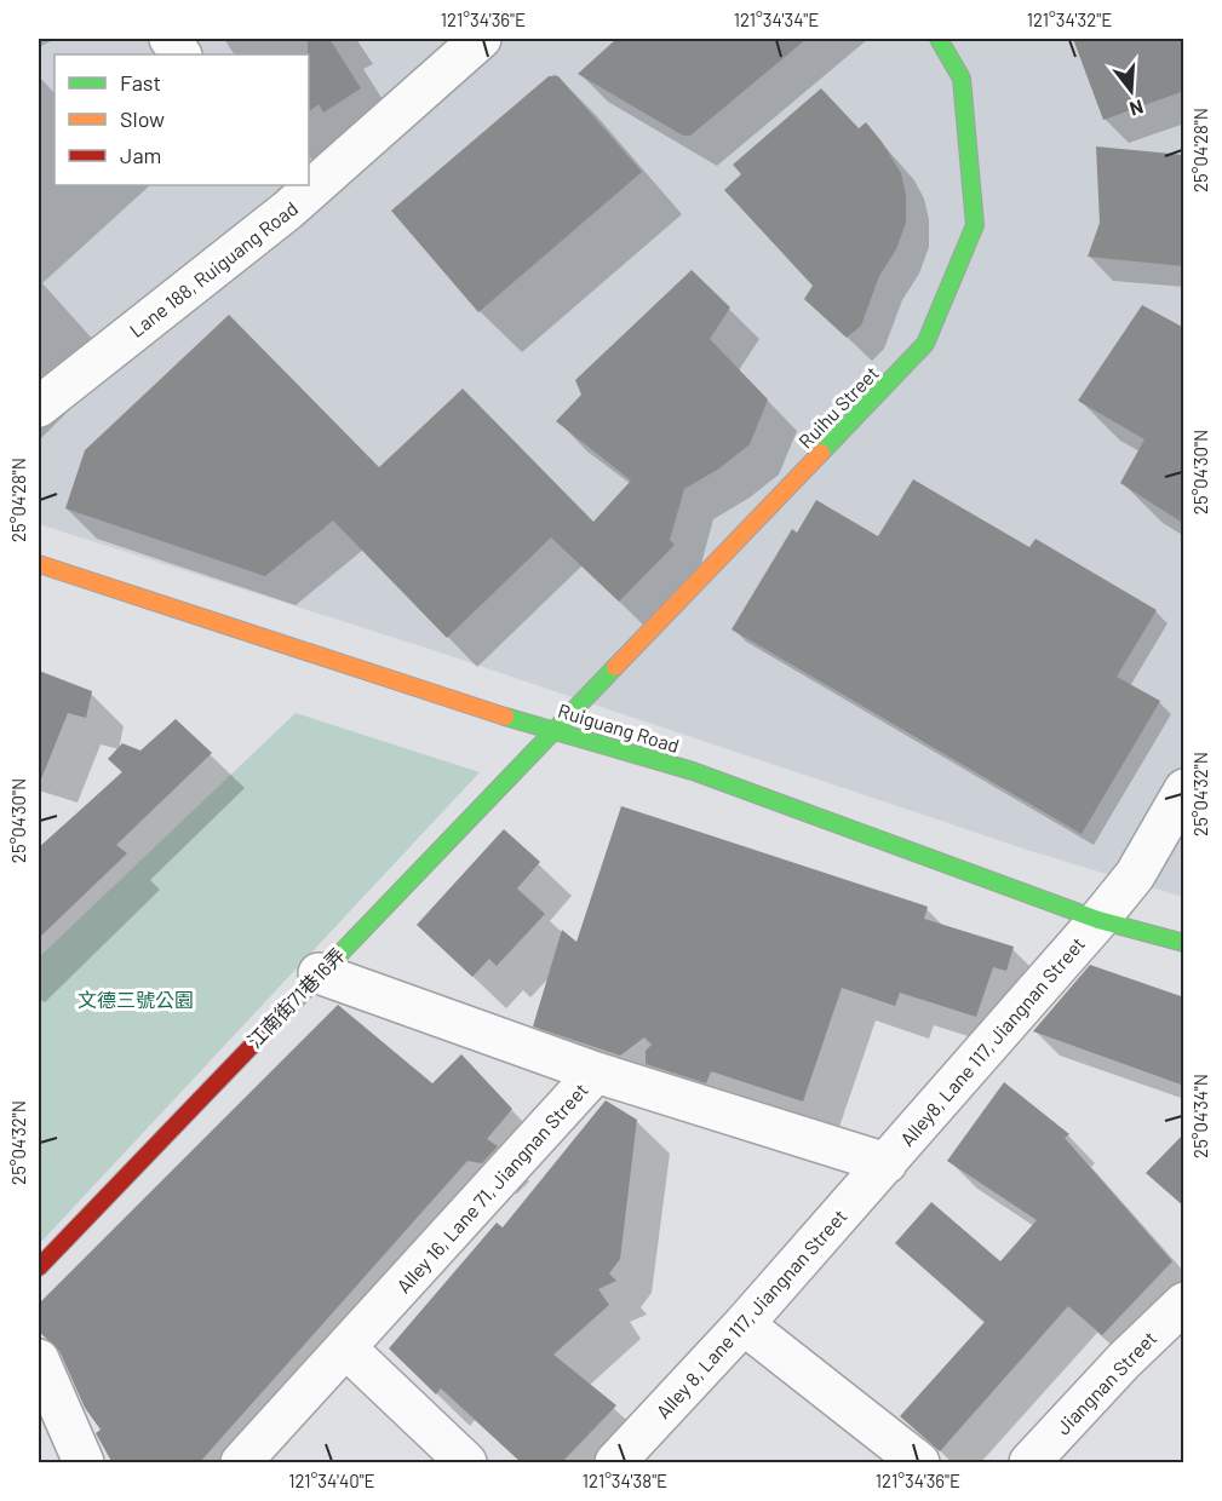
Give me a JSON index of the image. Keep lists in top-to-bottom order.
{
  "streets": {
    "street": [
      "Lane 188, Ruiguang Road",
      "Ruihu Street",
      "Ruiguang Road",
      "江南街71巷16弄",
      "Alley8, Lane 117, Jiangnan Street",
      "Alley 16, Lane 71, Jiangnan Street",
      "Alley 8, Lane 117, Jiangnan Street",
      "Jiangnan Street"
    ]
  },
  "crossings": [
    ["Ruihu Street", "Ruiguang Road"],
    ["Ruihu Street", "江南街71巷16弄"],
    ["Ruiguang Road", "江南街71巷16弄"],
    ["Ruiguang Road", "Alley8, Lane 117, Jiangnan Street"],
    ["Alley8, Lane 117, Jiangnan Street", "Alley 16, Lane 71, Jiangnan Street"],
    ["Alley8, Lane 117, Jiangnan Street", "Alley 8, Lane 117, Jiangnan Street"],
    ["Alley 16, Lane 71, Jiangnan Street", "Alley 8, Lane 117, Jiangnan Street"]
  ],
  "parks": ["文德三號公園"],
  "legend": ["Fast", "Slow", "Jam"],
  "north": "bottom",
  "coordinates": [
    "121°34'36\"E",
    "121°34'34\"E",
    "121°34'32\"E",
    "25°04'28\"N",
    "25°04'30\"N",
    "25°04'32\"N",
    "25°04'34\"N",
    "121°34'40\"E",
    "121°34'38\"E"
  ]
}
